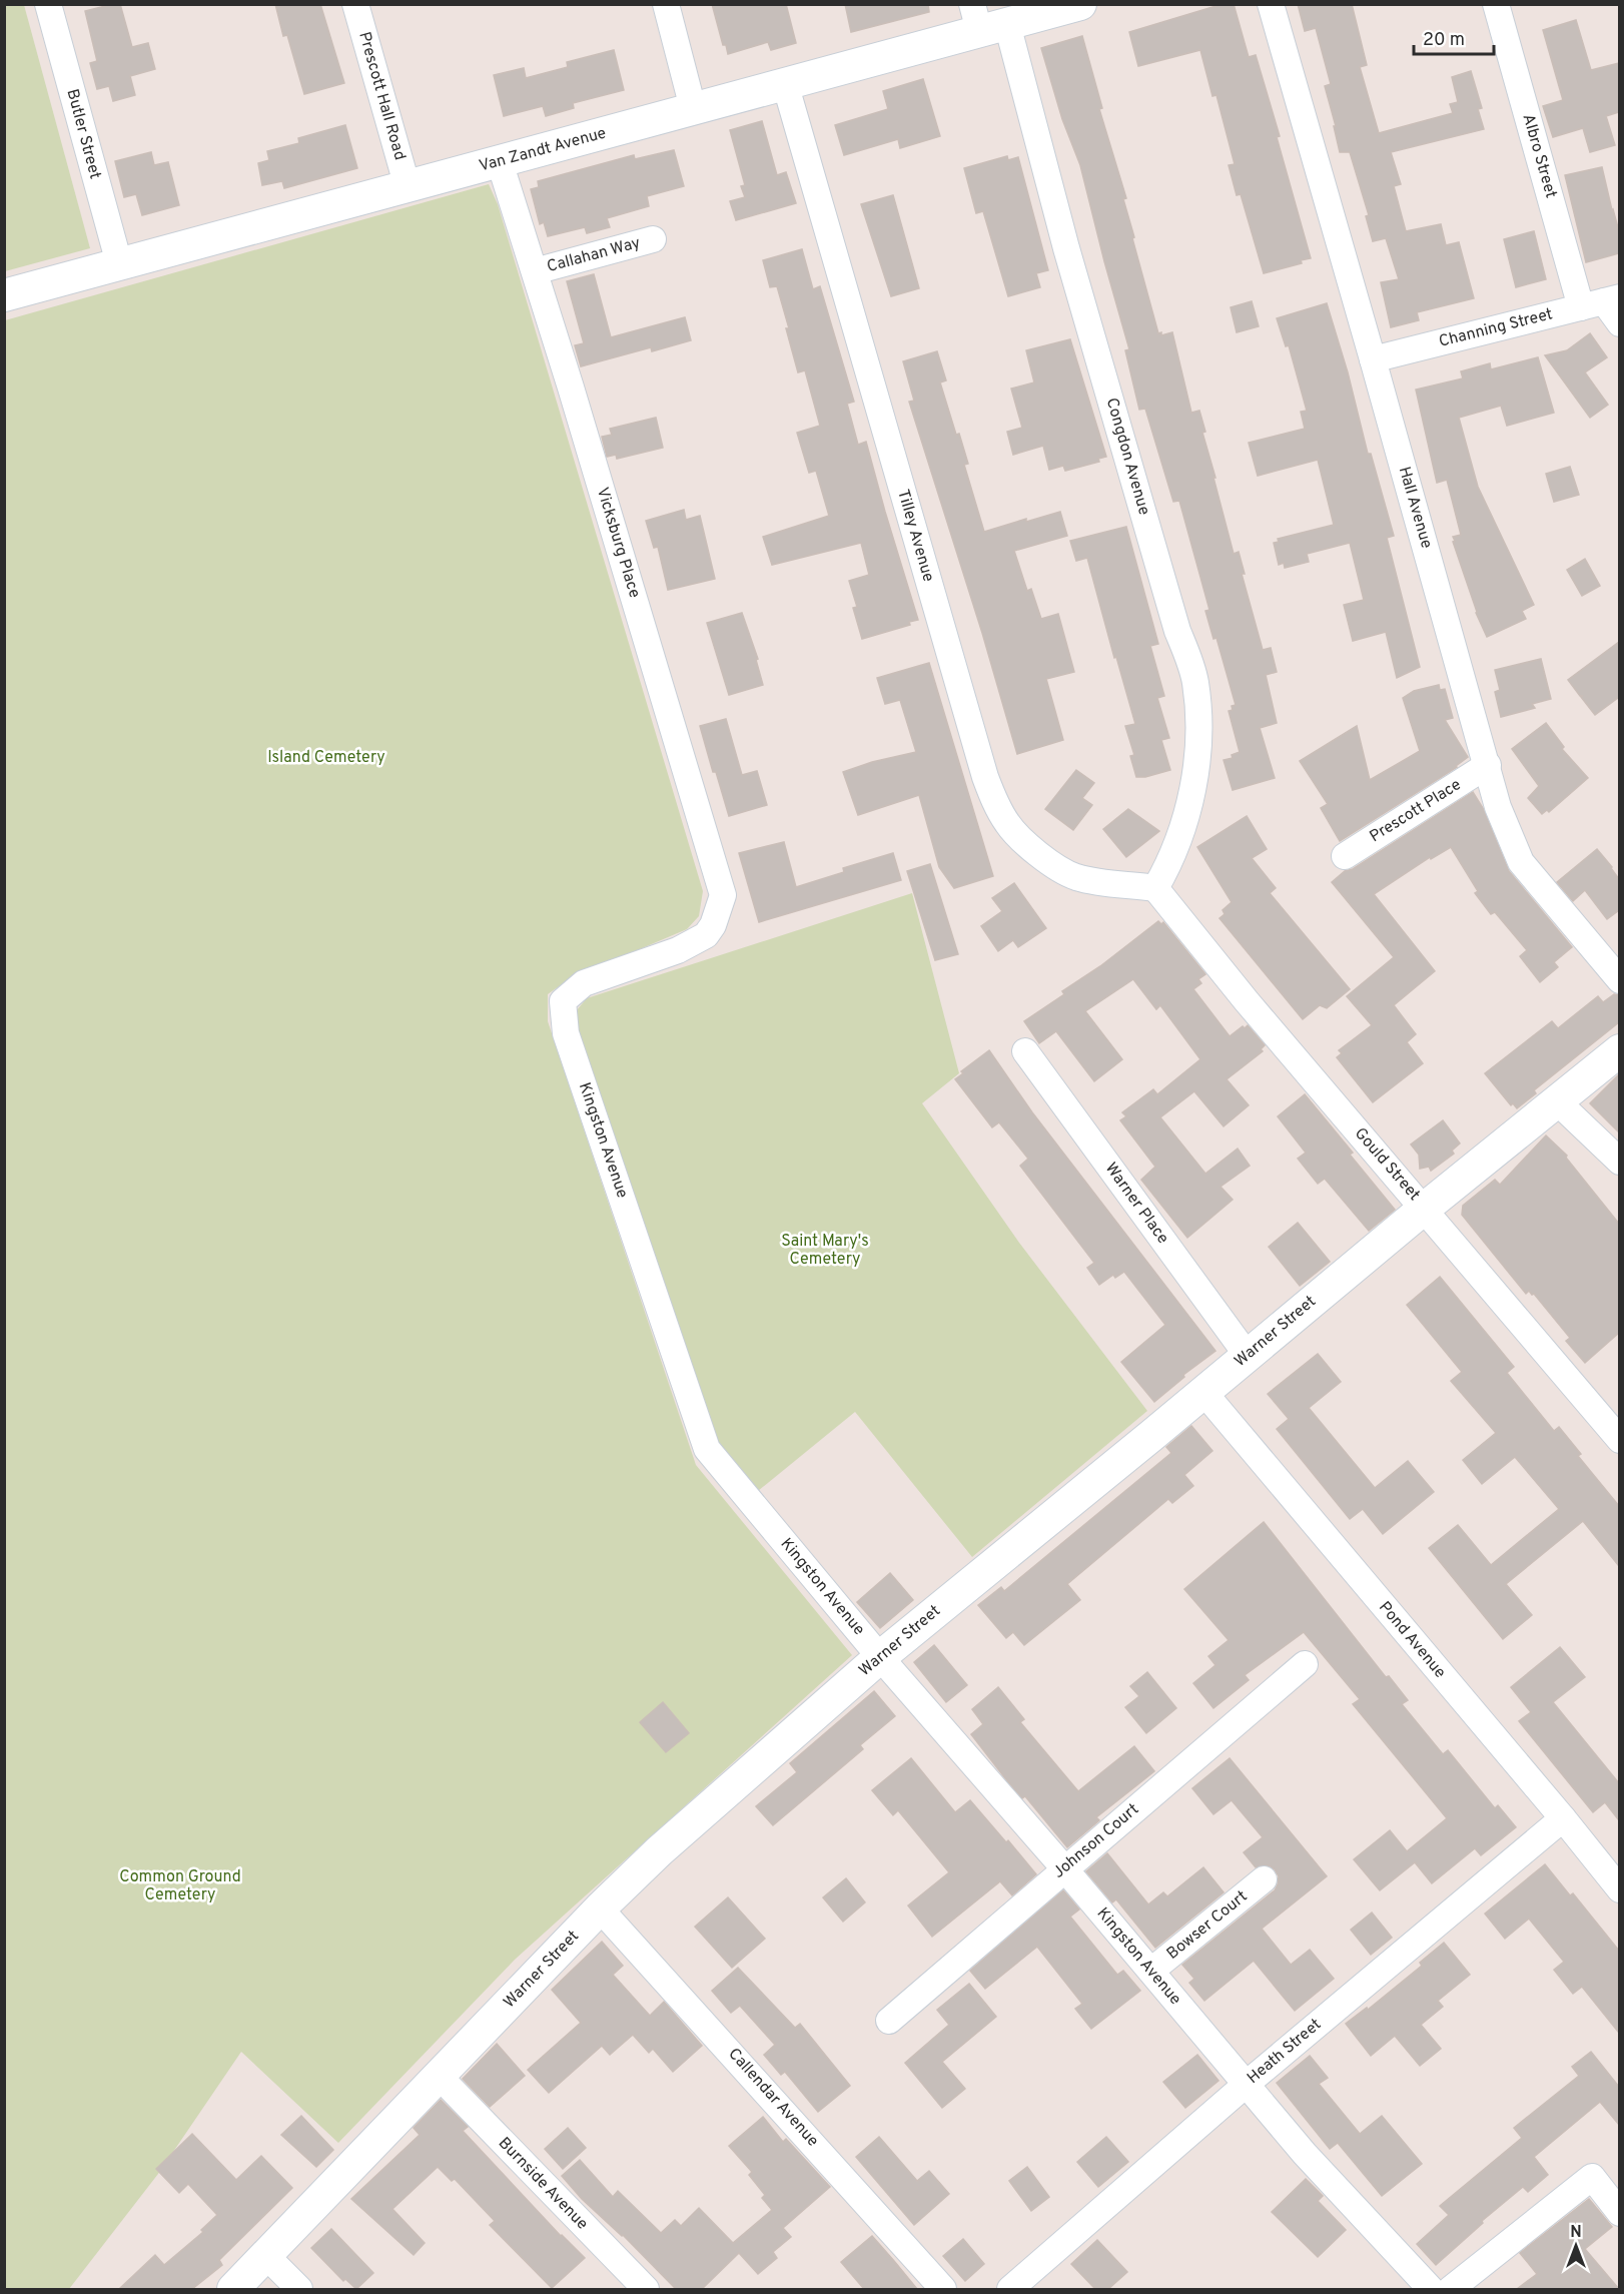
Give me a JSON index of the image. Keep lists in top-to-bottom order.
{
  "streets": {
    "street": [
      "Prescott Hall Road",
      "Butler Street",
      "Van Zandt Avenue",
      "Albro Street",
      "Callahan Way",
      "Channing Street",
      "Congdon Avenue",
      "Hall Avenue",
      "Tilley Avenue",
      "Vicksburg Place",
      "Prescott Place",
      "Kingston Avenue",
      "Gould Street",
      "Warner Place",
      "Warner Street",
      "Pond Avenue",
      "Johnson Court",
      "Bowser Court",
      "Heath Street",
      "Callendar Avenue",
      "Burnside Avenue"
    ]
  },
  "crossings": [
    ["Prescott Hall Road", "Van Zandt Avenue"],
    ["Butler Street", "Van Zandt Avenue"],
    ["Van Zandt Avenue", "Congdon Avenue"],
    ["Van Zandt Avenue", "Tilley Avenue"],
    ["Van Zandt Avenue", "Vicksburg Place"],
    ["Albro Street", "Channing Street"],
    ["Callahan Way", "Vicksburg Place"],
    ["Channing Street", "Hall Avenue"],
    ["Congdon Avenue", "Tilley Avenue"],
    ["Congdon Avenue", "Gould Street"],
    ["Hall Avenue", "Prescott Place"],
    ["Tilley Avenue", "Gould Street"],
    ["Vicksburg Place", "Kingston Avenue"],
    ["Kingston Avenue", "Warner Street"],
    ["Kingston Avenue", "Johnson Court"],
    ["Kingston Avenue", "Bowser Court"],
    ["Kingston Avenue", "Heath Street"],
    ["Gould Street", "Warner Street"],
    ["Warner Place", "Warner Street"],
    ["Warner Street", "Pond Avenue"],
    ["Warner Street", "Callendar Avenue"],
    ["Warner Street", "Burnside Avenue"],
    ["Pond Avenue", "Heath Street"]
  ],
  "parks": ["Island Cemetery", "Saint Mary's Cemetery", "Common Ground Cemetery"],
  "scale_bar": "20 m",
  "north": "top"
}
